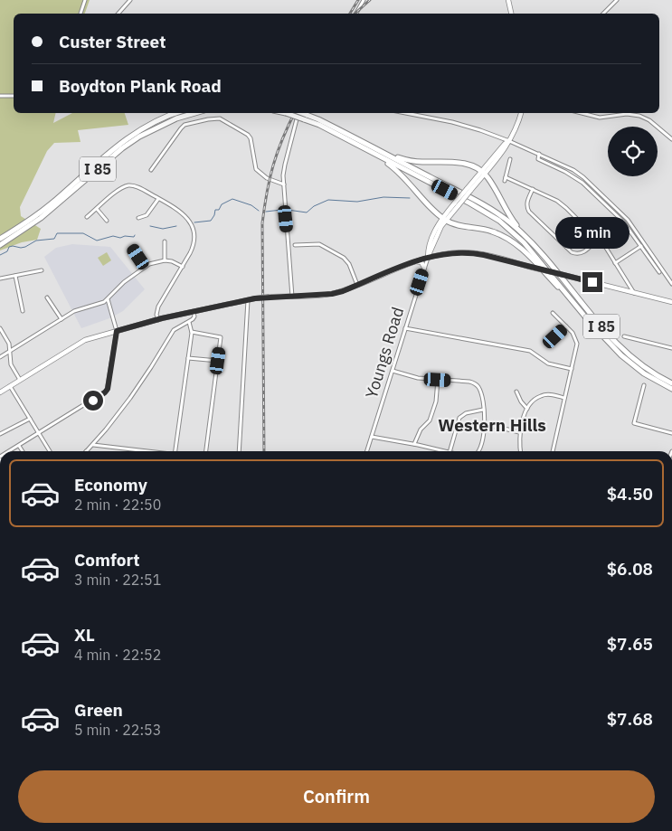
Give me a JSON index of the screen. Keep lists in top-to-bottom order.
{
  "streets": {
    "highway": ["I 85"],
    "street": ["Youngs Road"]
  },
  "districts": ["Western Hills"],
  "page": {
    "banner": ["Custer Street", "Boydton Plank Road"],
    "bubble": "5 min",
    "list": [
      {
        "name": "Economy",
        "note": "2 min · 22:50",
        "value": "$4.50"
      },
      {
        "name": "Comfort",
        "note": "3 min · 22:51",
        "value": "$6.08"
      },
      {
        "name": "XL",
        "note": "4 min · 22:52",
        "value": "$7.65"
      },
      {
        "name": "Green",
        "note": "5 min · 22:53",
        "value": "$7.68"
      }
    ],
    "buttons": "Confirm"
  }
}
